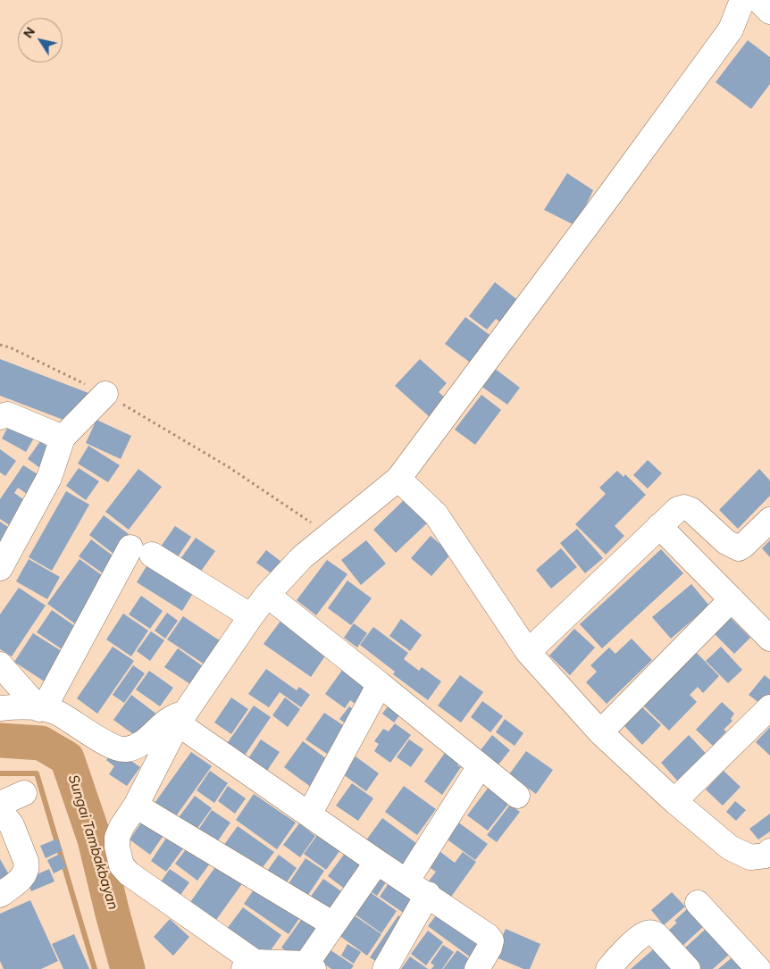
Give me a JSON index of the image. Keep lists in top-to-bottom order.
{
  "water": ["Sungai Tambakbayan"],
  "north": "top left"
}
